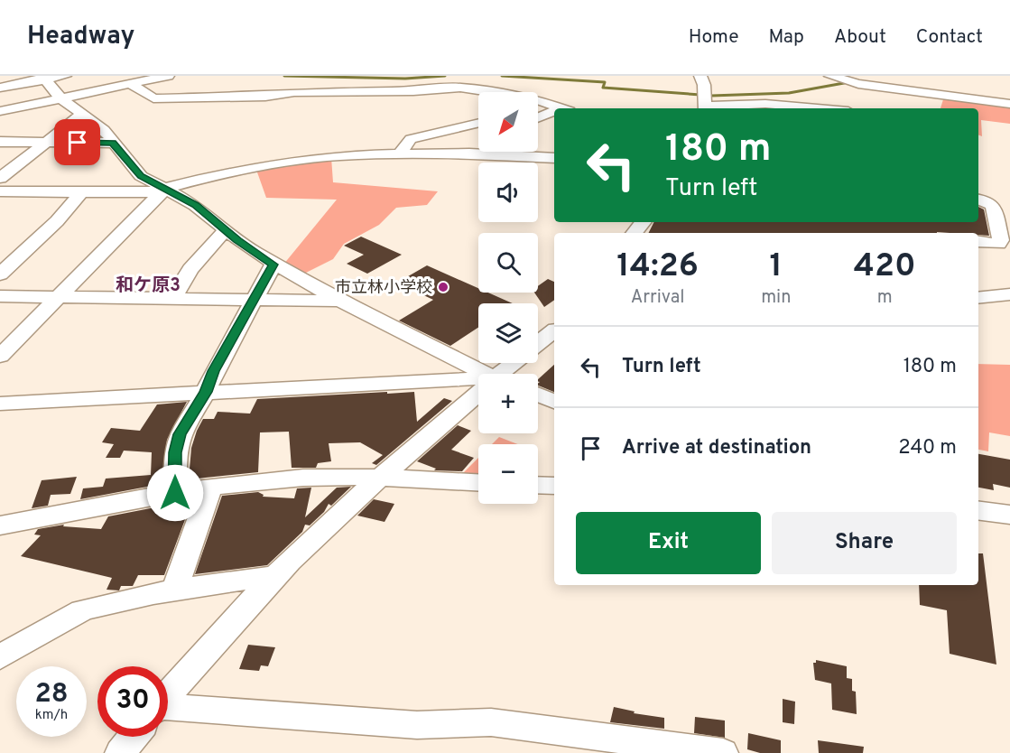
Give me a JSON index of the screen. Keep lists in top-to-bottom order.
{
  "districts": ["和ケ原3"],
  "places": ["市立林小学校"],
  "north": "bottom left",
  "page": {
    "header": "Headway",
    "nav": [
      "Home",
      "Map",
      "About",
      "Contact"
    ],
    "map_buttons": ["+", "−"],
    "turn": ["180 m", "Turn left"],
    "eta": [
      "14:26",
      "Arrival",
      "1",
      "min",
      "420",
      "m"
    ],
    "list": [
      {
        "name": "Turn left",
        "value": "180 m"
      },
      {
        "name": "Arrive at destination",
        "value": "240 m"
      }
    ],
    "buttons": ["Exit", "Share"],
    "speed": "28 km/h",
    "limit": "30"
  }
}
